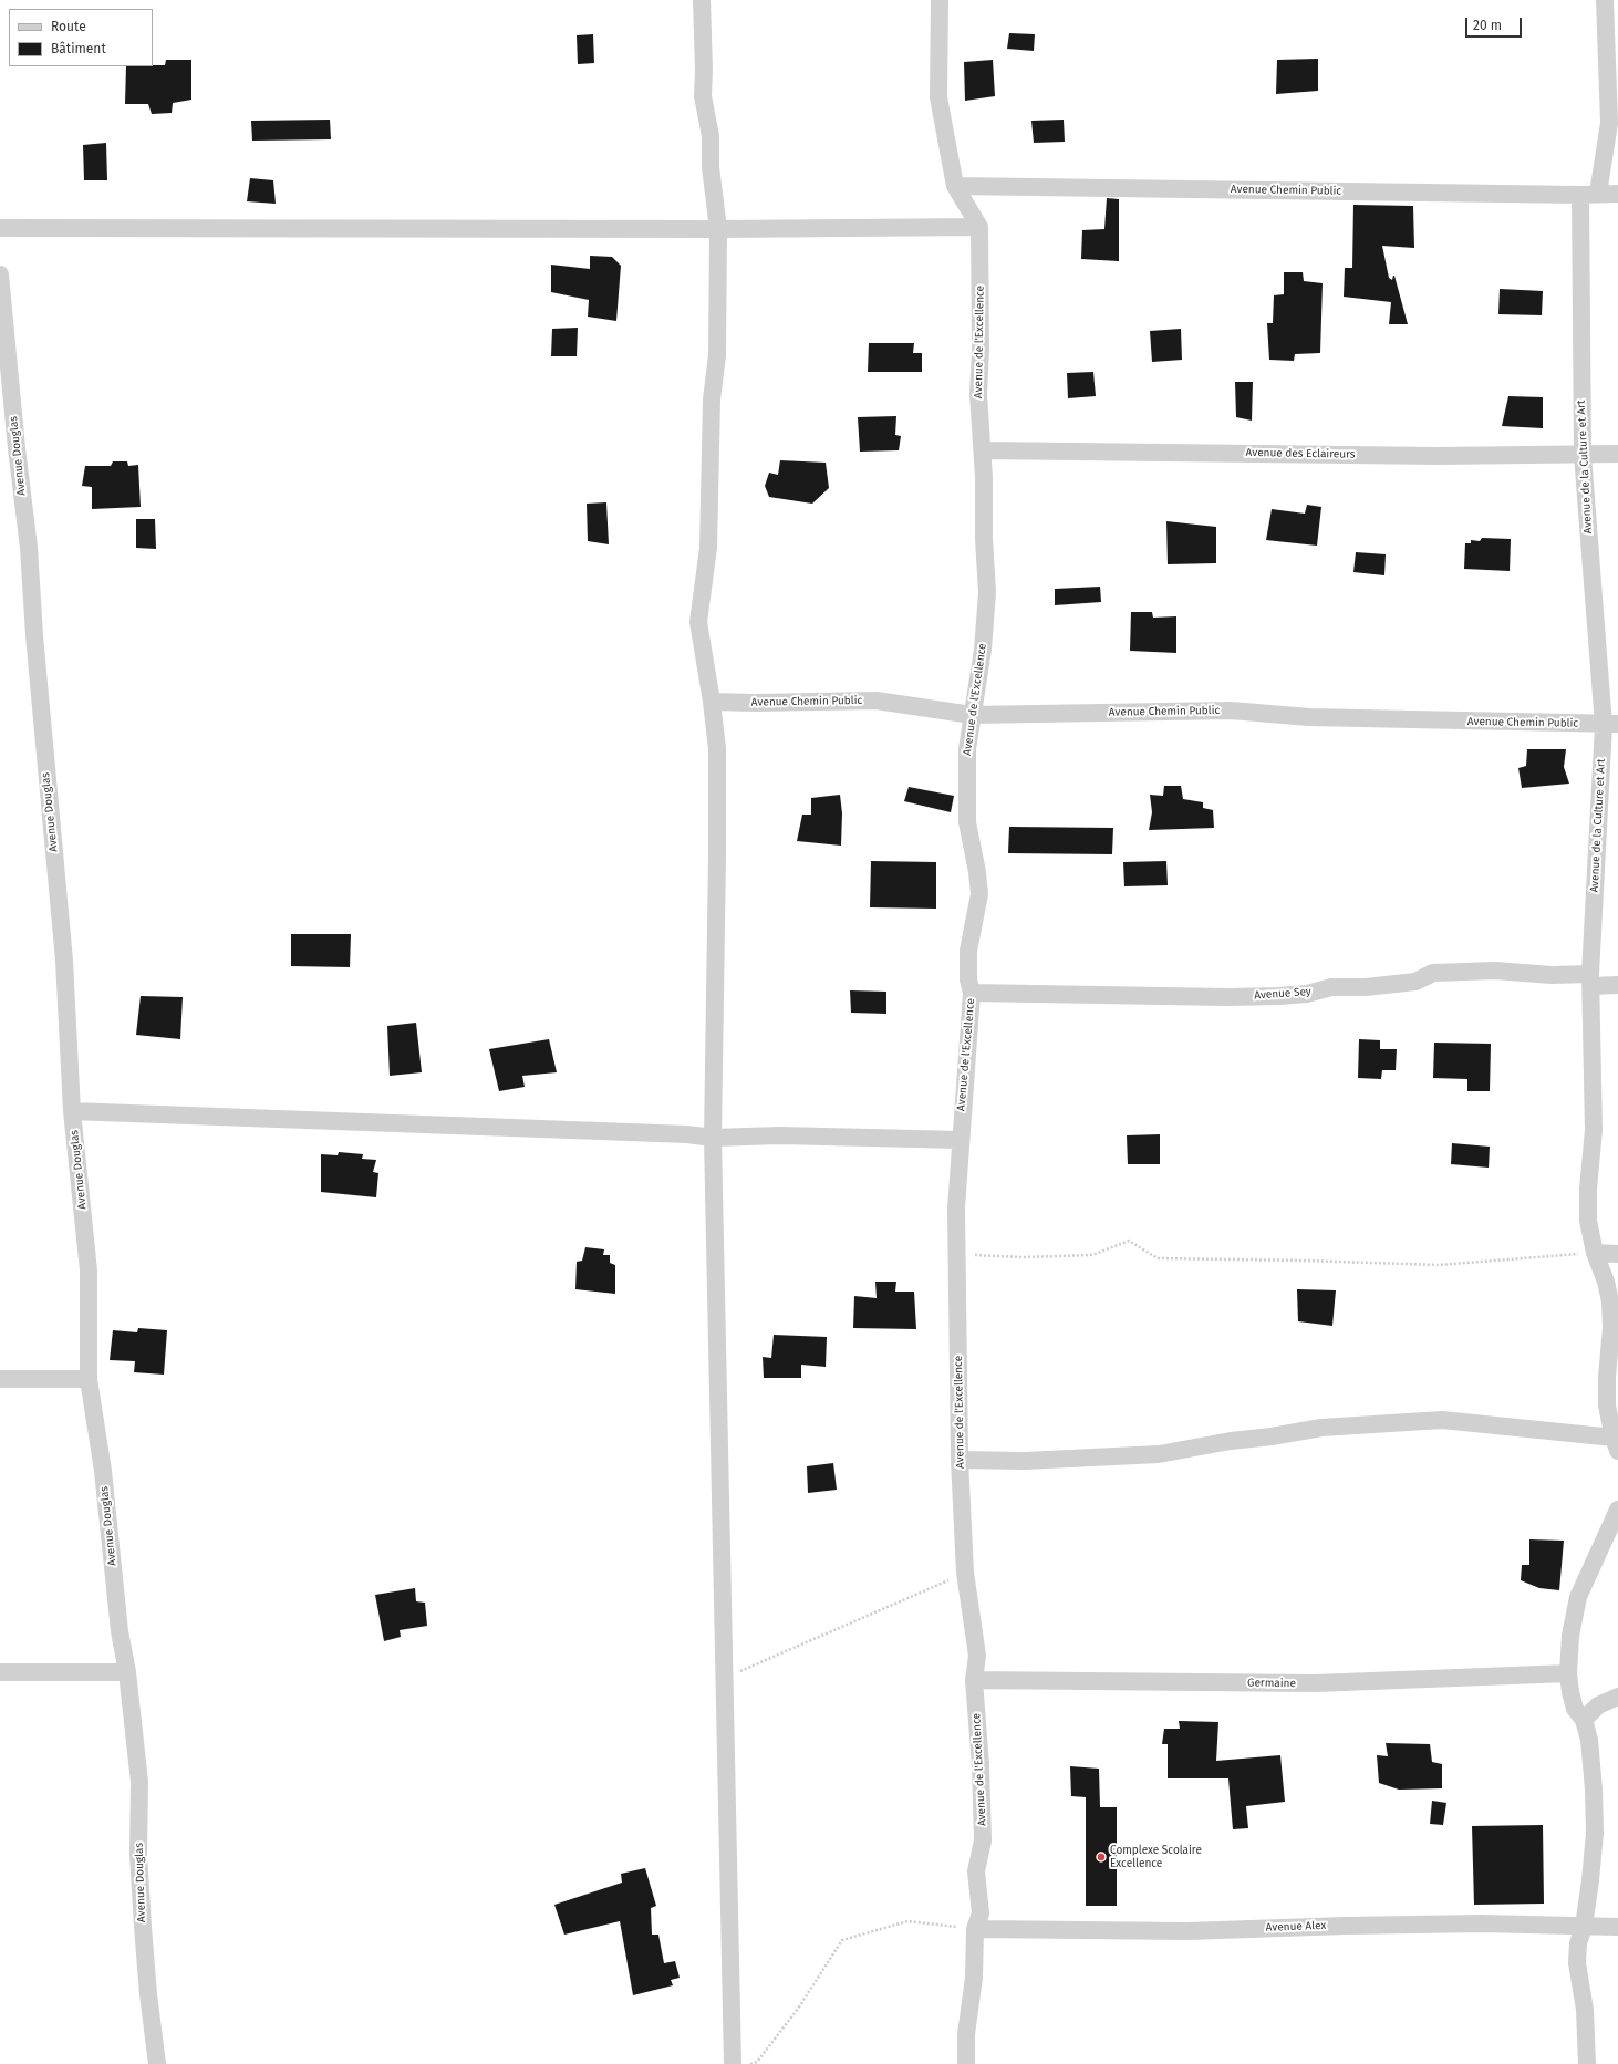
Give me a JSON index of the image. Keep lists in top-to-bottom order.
{
  "streets": {
    "street": [
      "Avenue Chemin Public",
      "Avenue de l'Excellence",
      "Avenue des Eclaireurs",
      "Avenue Douglas",
      "Avenue de la Culture et Art",
      "Avenue Sey",
      "Germaine",
      "Avenue Alex"
    ]
  },
  "crossings": [
    ["Avenue Chemin Public", "Avenue de l'Excellence"],
    ["Avenue Chemin Public", "Avenue de la Culture et Art"],
    ["Avenue de l'Excellence", "Avenue des Eclaireurs"],
    ["Avenue de l'Excellence", "Avenue Sey"],
    ["Avenue de l'Excellence", "Germaine"],
    ["Avenue de l'Excellence", "Avenue Alex"],
    ["Avenue des Eclaireurs", "Avenue de la Culture et Art"],
    ["Avenue de la Culture et Art", "Avenue Sey"]
  ],
  "places": ["Complexe Scolaire Excellence"],
  "legend": ["Route", "Bâtiment"],
  "scale_bar": "20 m"
}
